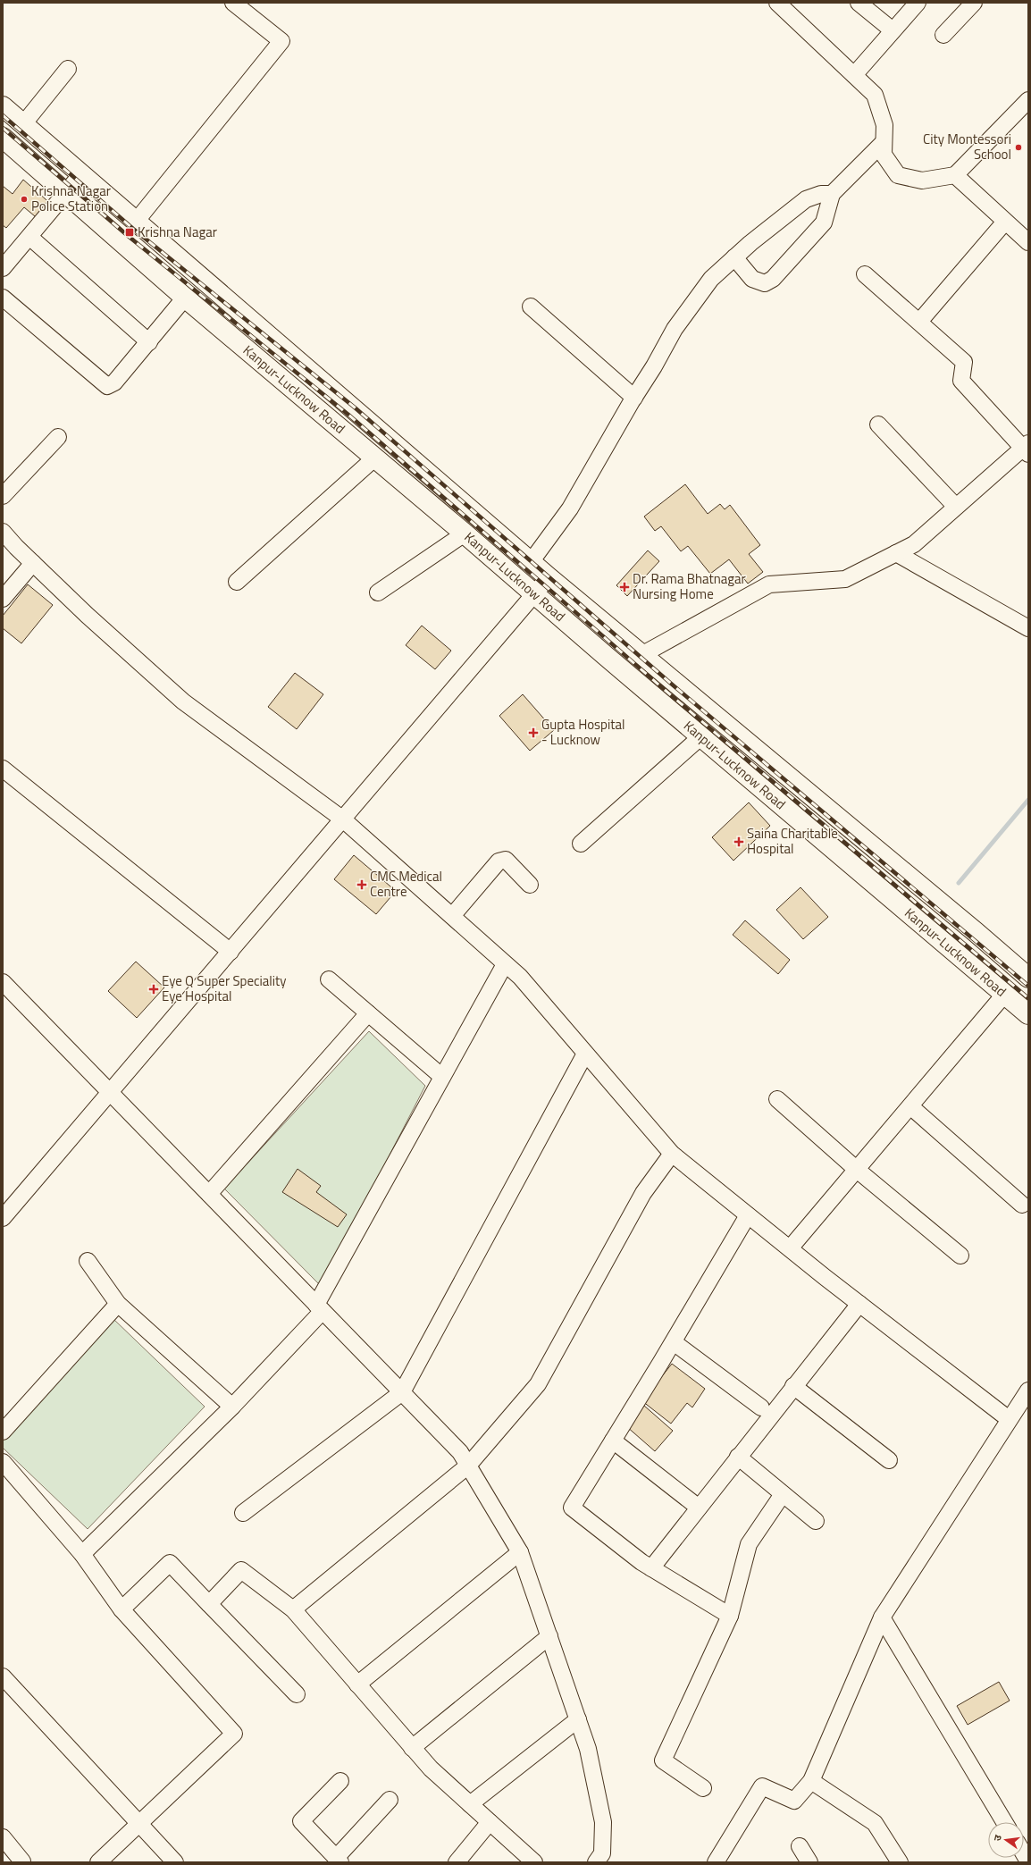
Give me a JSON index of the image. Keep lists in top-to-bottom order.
{
  "streets": {
    "highway": ["Kanpur-Lucknow Road"]
  },
  "places": {
    "other": ["City Montessori School", "Krishna Nagar Police Station"],
    "transit": ["Krishna Nagar"],
    "health": [
      "Dr. Rama Bhatnagar Nursing Home",
      "Gupta Hospital - Lucknow",
      "Saina Charitable Hospital",
      "CMC Medical Centre",
      "Eye Q Super Speciality Eye Hospital"
    ]
  },
  "north": "left"
}
